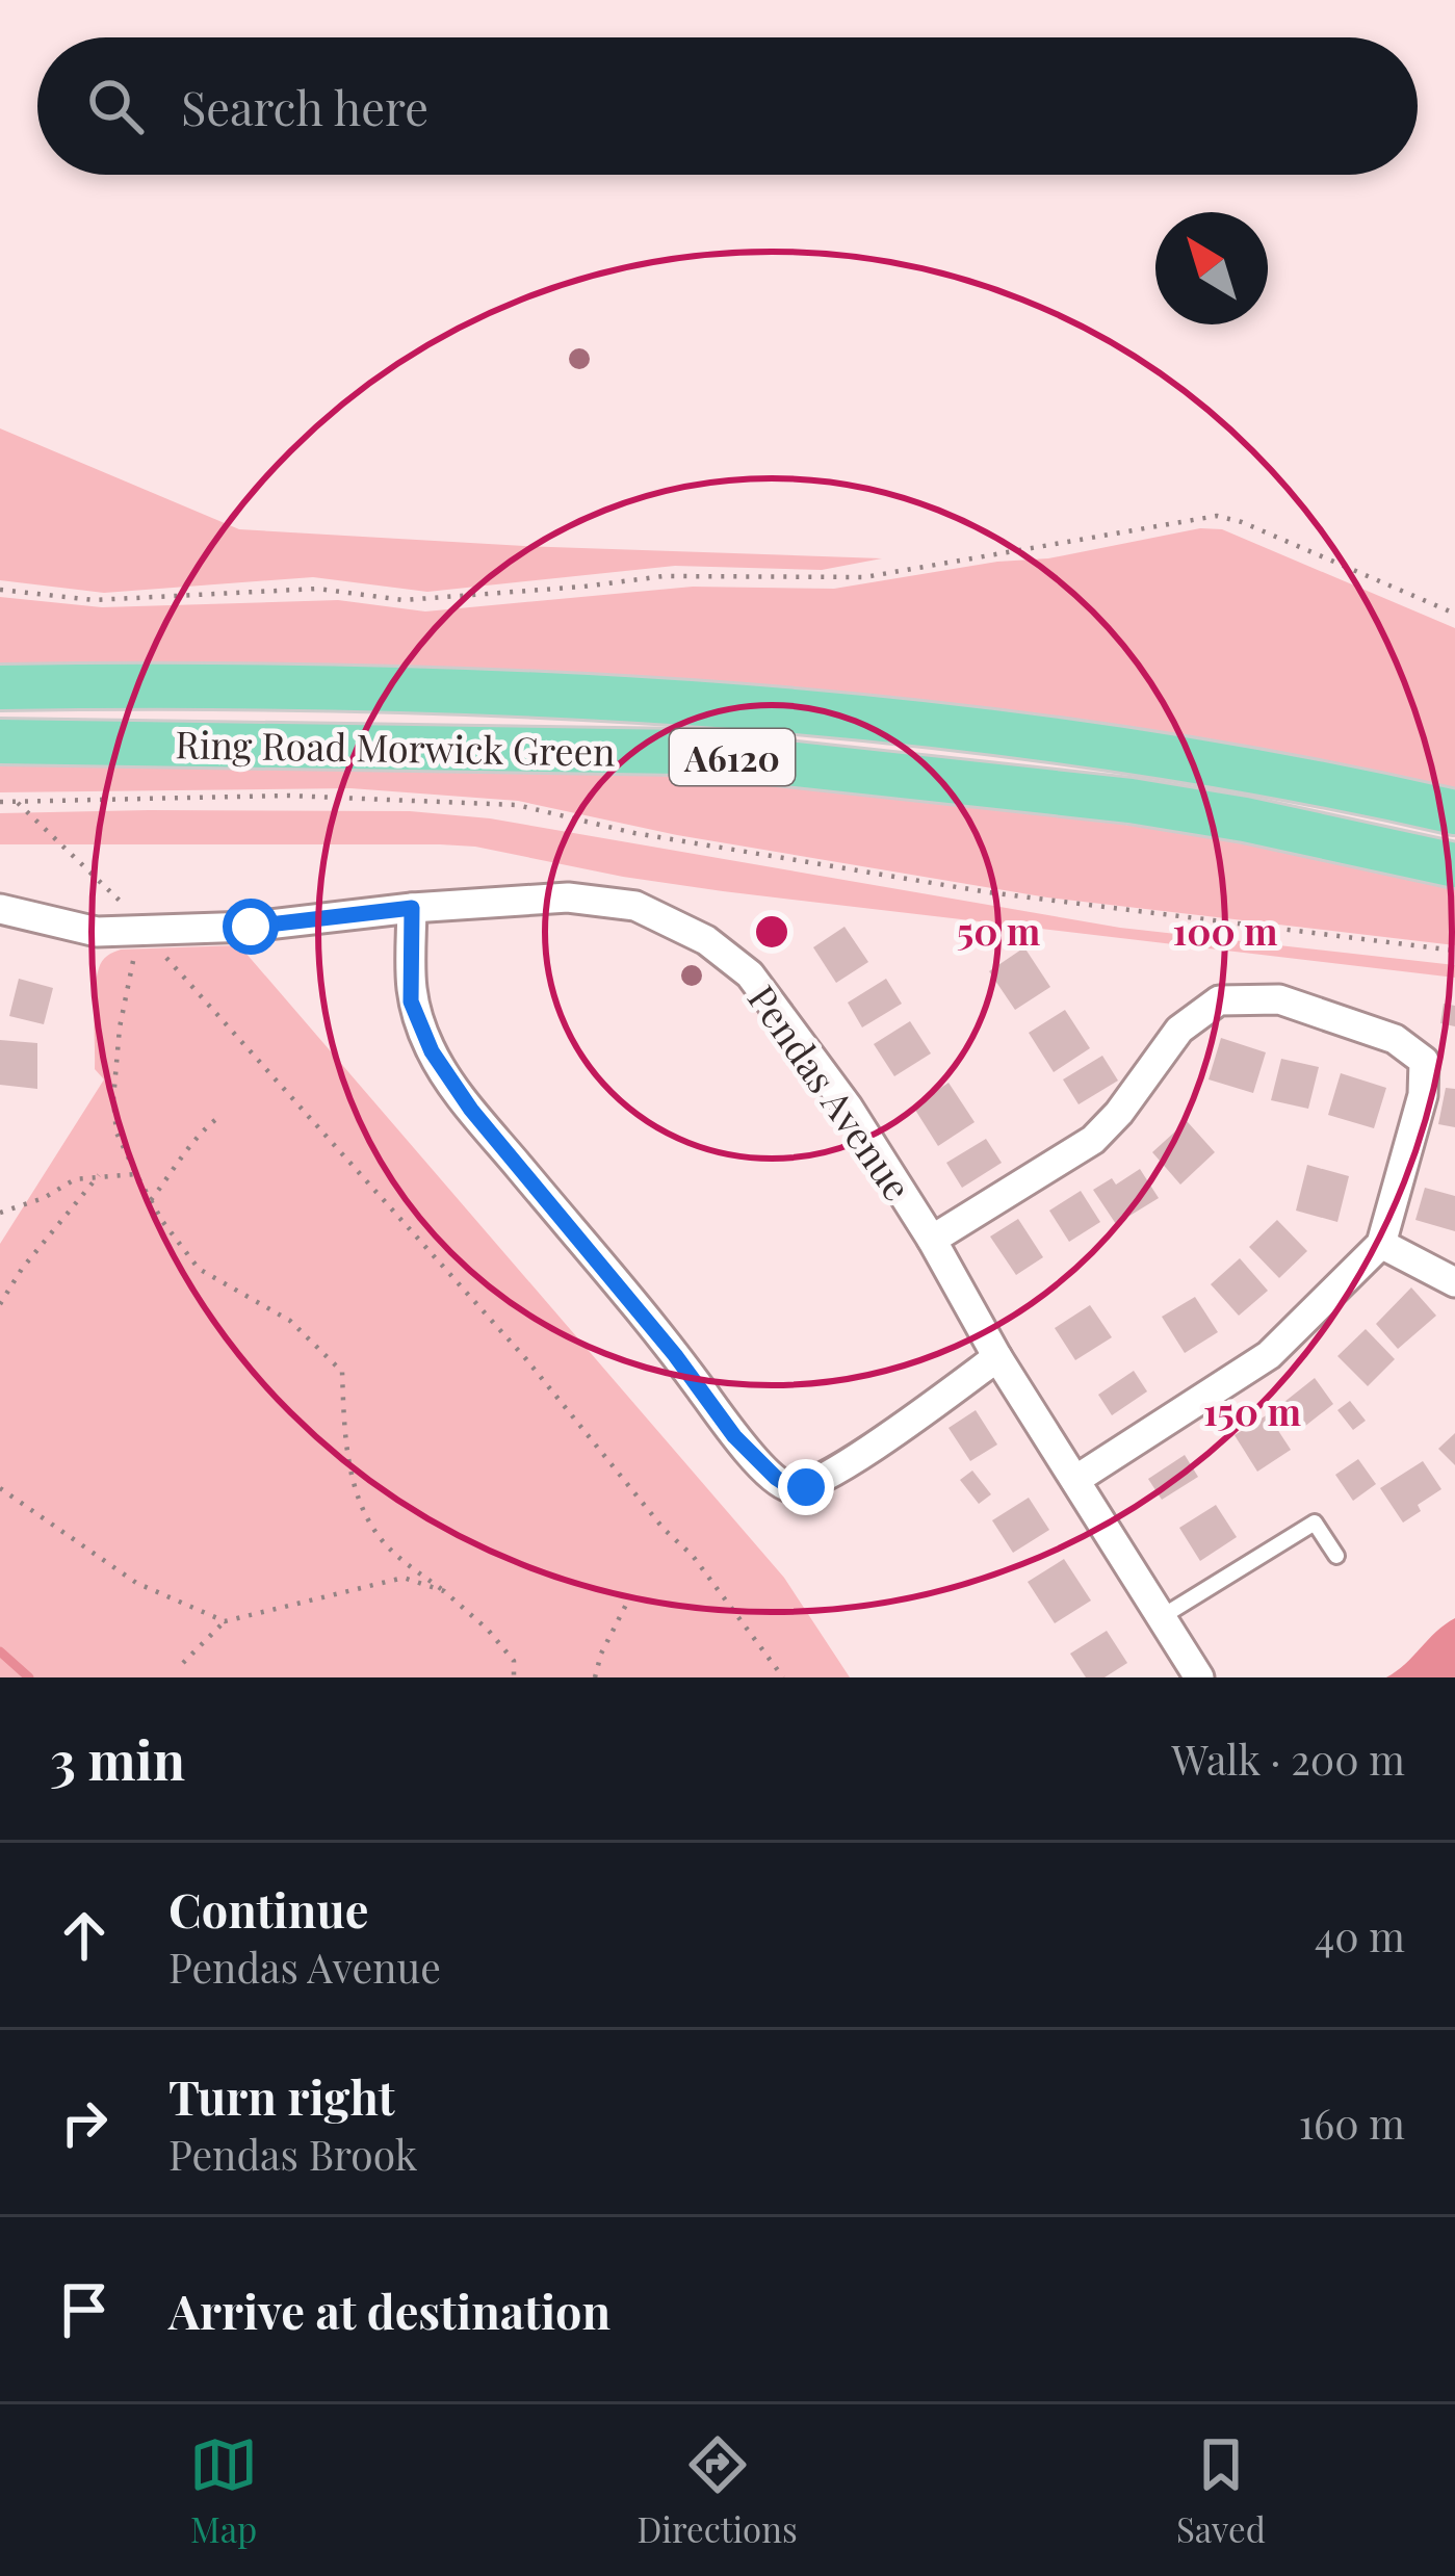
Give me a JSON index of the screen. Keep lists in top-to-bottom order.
{
  "streets": {
    "highway": ["Ring Road Morwick Green", "A6120"],
    "street": ["Pendas Avenue"]
  },
  "north": "top left",
  "page": {
    "search": "Search here",
    "heading": ["3 min", "Walk · 200 m"],
    "list": [
      ["Continue", "Pendas Avenue", "40 m"],
      ["Turn right", "Pendas Brook", "160 m"],
      "Arrive at destination"
    ],
    "nav": ["Map", "Directions", "Saved"]
  },
  "rings": ["50 m", "100 m", "150 m"]
}
